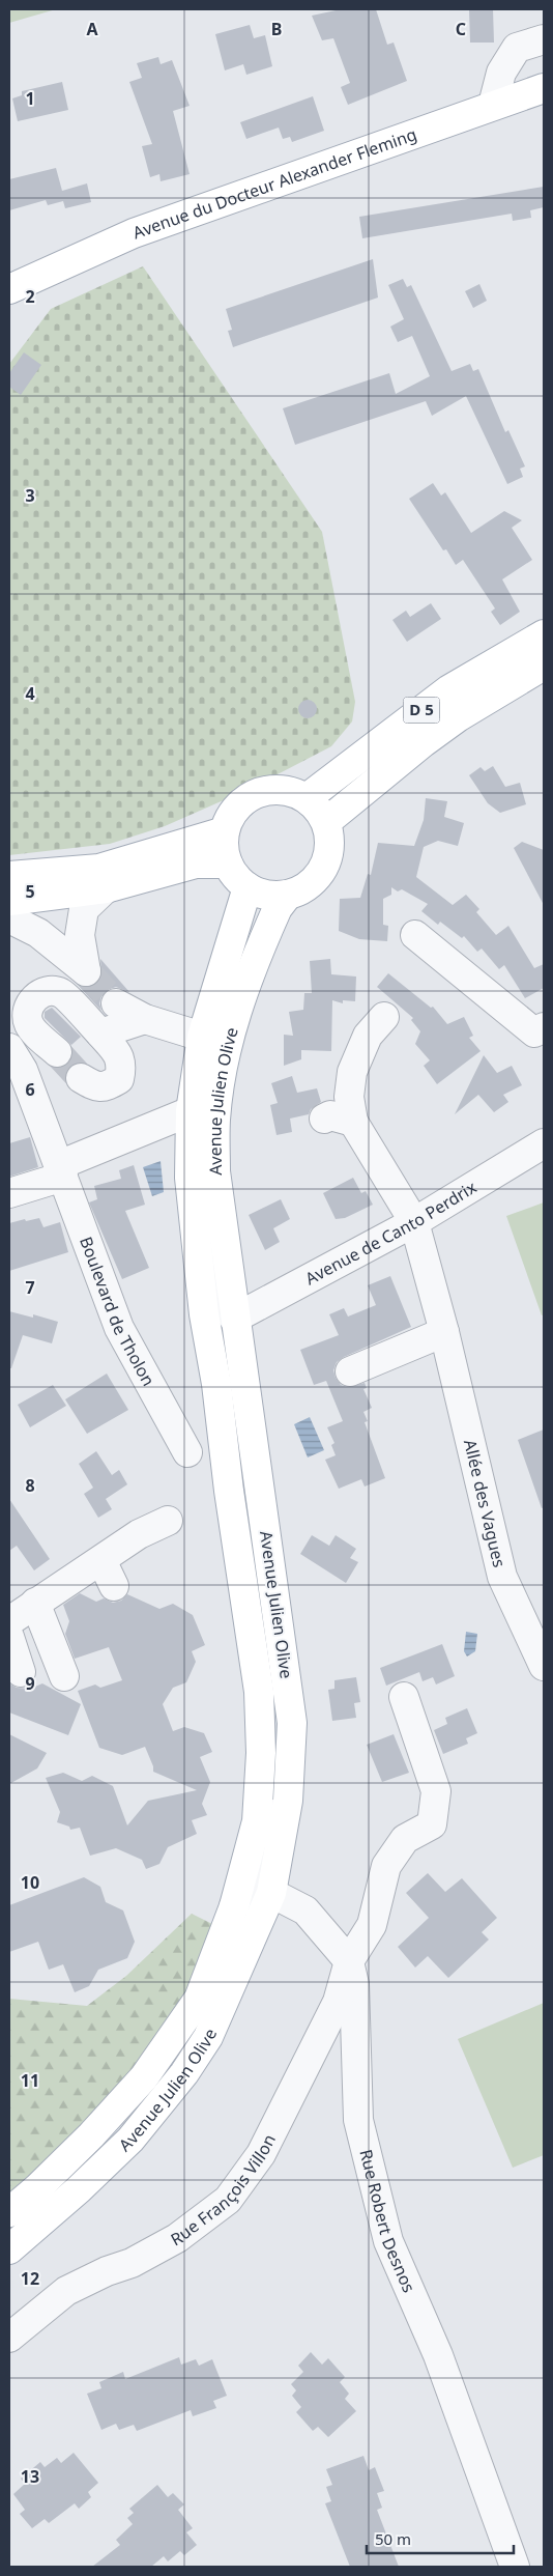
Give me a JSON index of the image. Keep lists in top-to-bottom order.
{
  "streets": {
    "main road": ["Avenue du Docteur Alexander Fleming", "D 5", "Avenue Julien Olive"],
    "street": [
      "Avenue de Canto Perdrix",
      "Boulevard de Tholon",
      "Allée des Vagues",
      "Rue François Villon",
      "Rue Robert Desnos"
    ]
  },
  "crossings": [
    ["D 5", "Avenue Julien Olive"],
    ["Avenue Julien Olive", "Avenue de Canto Perdrix"],
    ["Avenue de Canto Perdrix", "Allée des Vagues"],
    ["Rue François Villon", "Rue Robert Desnos"]
  ],
  "scale_bar": "50 m",
  "grid": {
    "columns": ["A", "B", "C"],
    "rows": [
      "1",
      "2",
      "3",
      "4",
      "5",
      "6",
      "7",
      "8",
      "9",
      "10",
      "11",
      "12",
      "13"
    ]
  }
}
